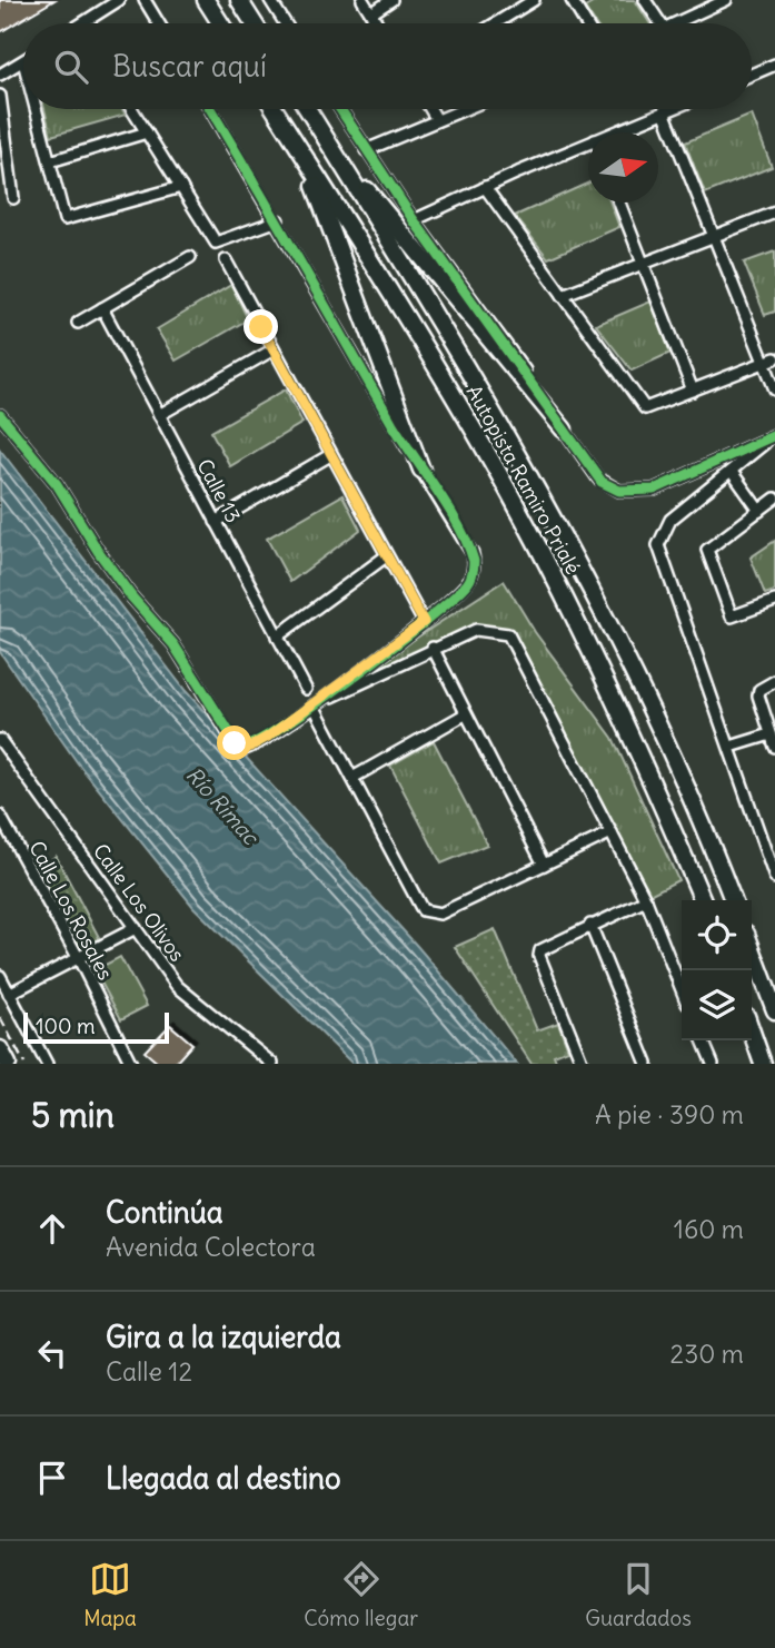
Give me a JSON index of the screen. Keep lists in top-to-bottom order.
{
  "streets": {
    "highway": ["Autopista Ramiro Prialé"],
    "street": ["Calle 13", "Calle Los Olivos", "Calle Los Rosales"]
  },
  "water": ["Río Rímac"],
  "scale_bar": "100 m",
  "north": "right",
  "page": {
    "search": "Buscar aquí",
    "scale": "100 m",
    "heading": ["5 min", "A pie · 390 m"],
    "list": [
      ["Continúa", "Avenida Colectora", "160 m"],
      ["Gira a la izquierda", "Calle 12", "230 m"],
      "Llegada al destino"
    ],
    "nav": ["Mapa", "Cómo llegar", "Guardados"]
  }
}
